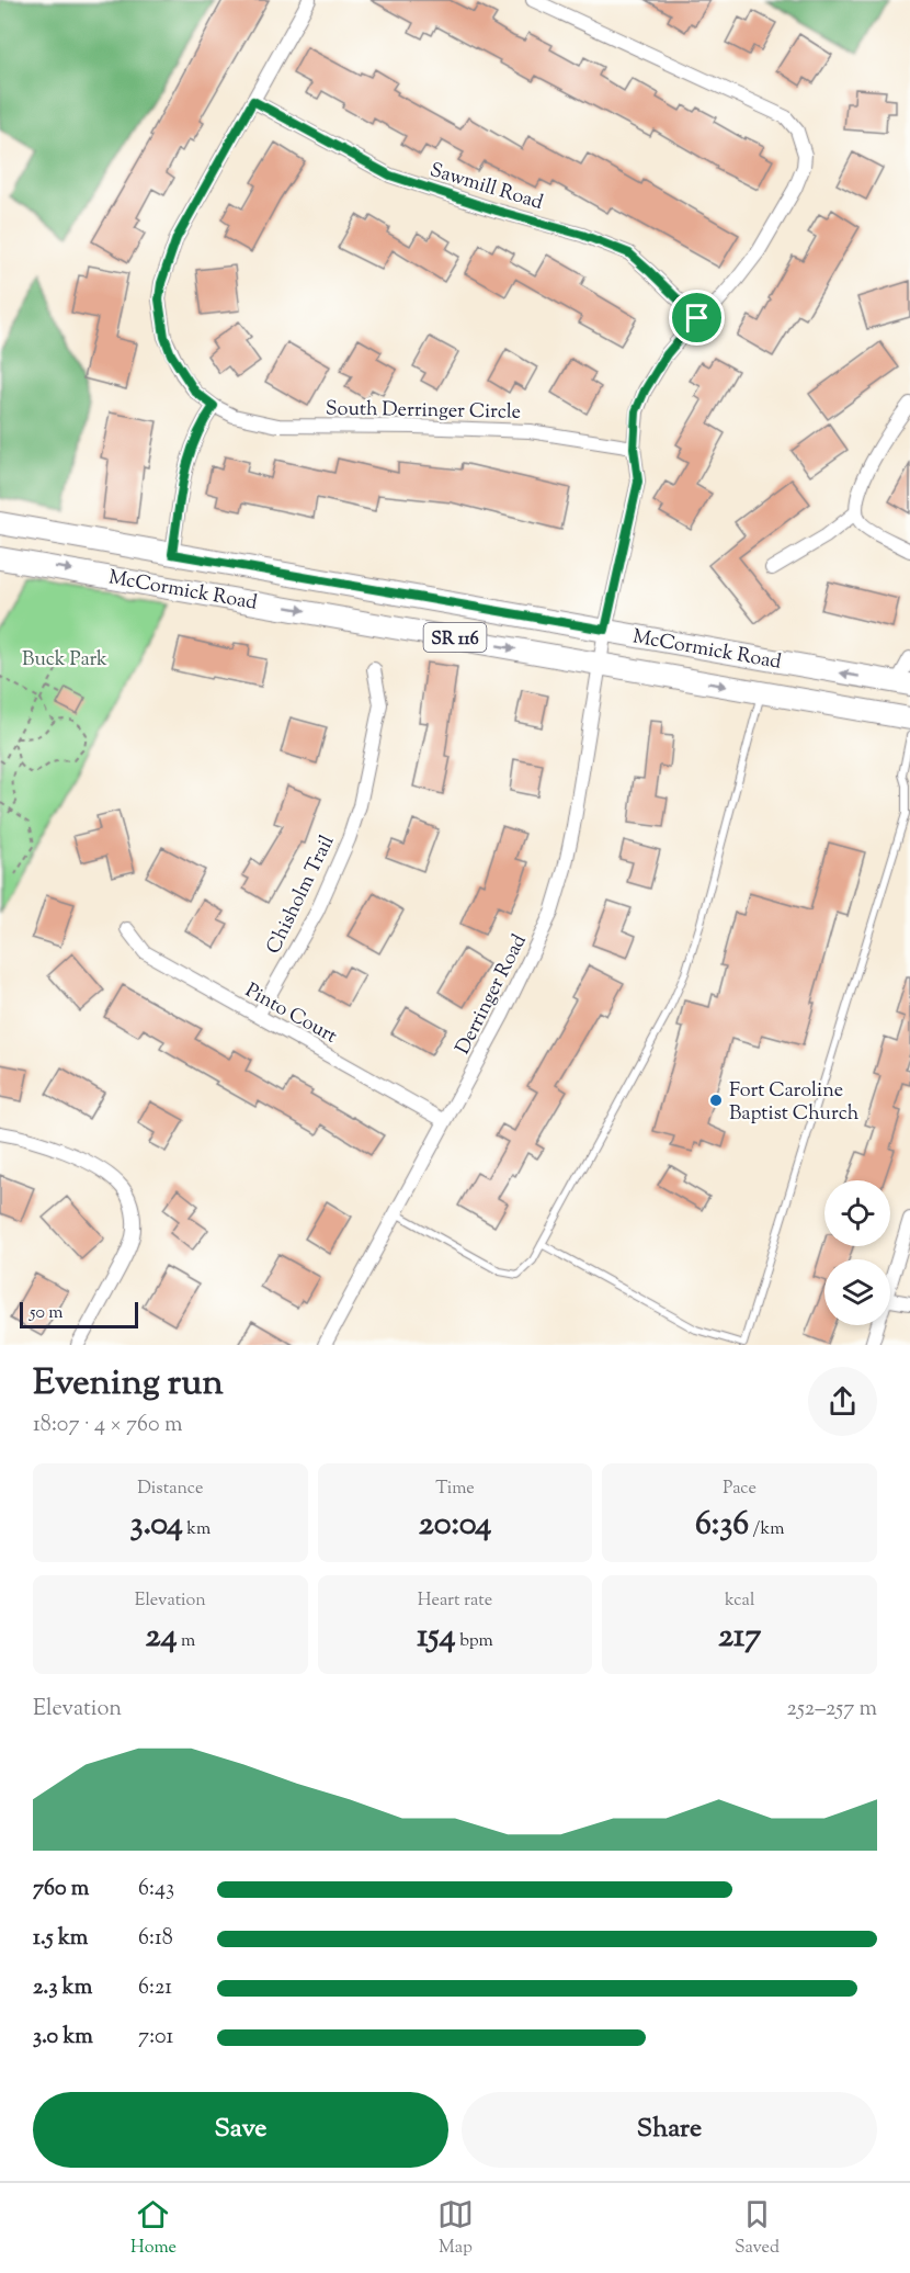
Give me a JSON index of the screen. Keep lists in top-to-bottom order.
{
  "streets": {
    "main road": ["McCormick Road", "SR 116"],
    "street": [
      "Sawmill Road",
      "South Derringer Circle",
      "Chisholm Trail",
      "Derringer Road",
      "Pinto Court"
    ]
  },
  "crossings": [
    ["Sawmill Road", "Derringer Road"],
    ["South Derringer Circle", "Derringer Road"],
    ["McCormick Road", "Derringer Road"],
    ["Chisholm Trail", "Pinto Court"],
    ["Derringer Road", "Pinto Court"]
  ],
  "parks": ["Buck Park"],
  "places": ["Fort Caroline Baptist Church"],
  "scale_bar": "50 m",
  "page": {
    "scale": "50 m",
    "heading": ["Evening run", "18:07 · 4 × 760 m"],
    "stats": [
      ["Distance", "3.04 km"],
      ["Time", "20:04"],
      ["Pace", "6:36 /km"],
      ["Elevation", "24 m"],
      ["Heart rate", "154 bpm"],
      ["kcal", "217"]
    ],
    "chart": ["Elevation", "252–257 m"],
    "list": [
      {
        "name": "760 m",
        "note": "6:43"
      },
      {
        "name": "1.5 km",
        "note": "6:18"
      },
      {
        "name": "2.3 km",
        "note": "6:21"
      },
      {
        "name": "3.0 km",
        "note": "7:01"
      }
    ],
    "buttons": ["Save", "Share"],
    "tabs": ["Home", "Map", "Saved"]
  }
}
